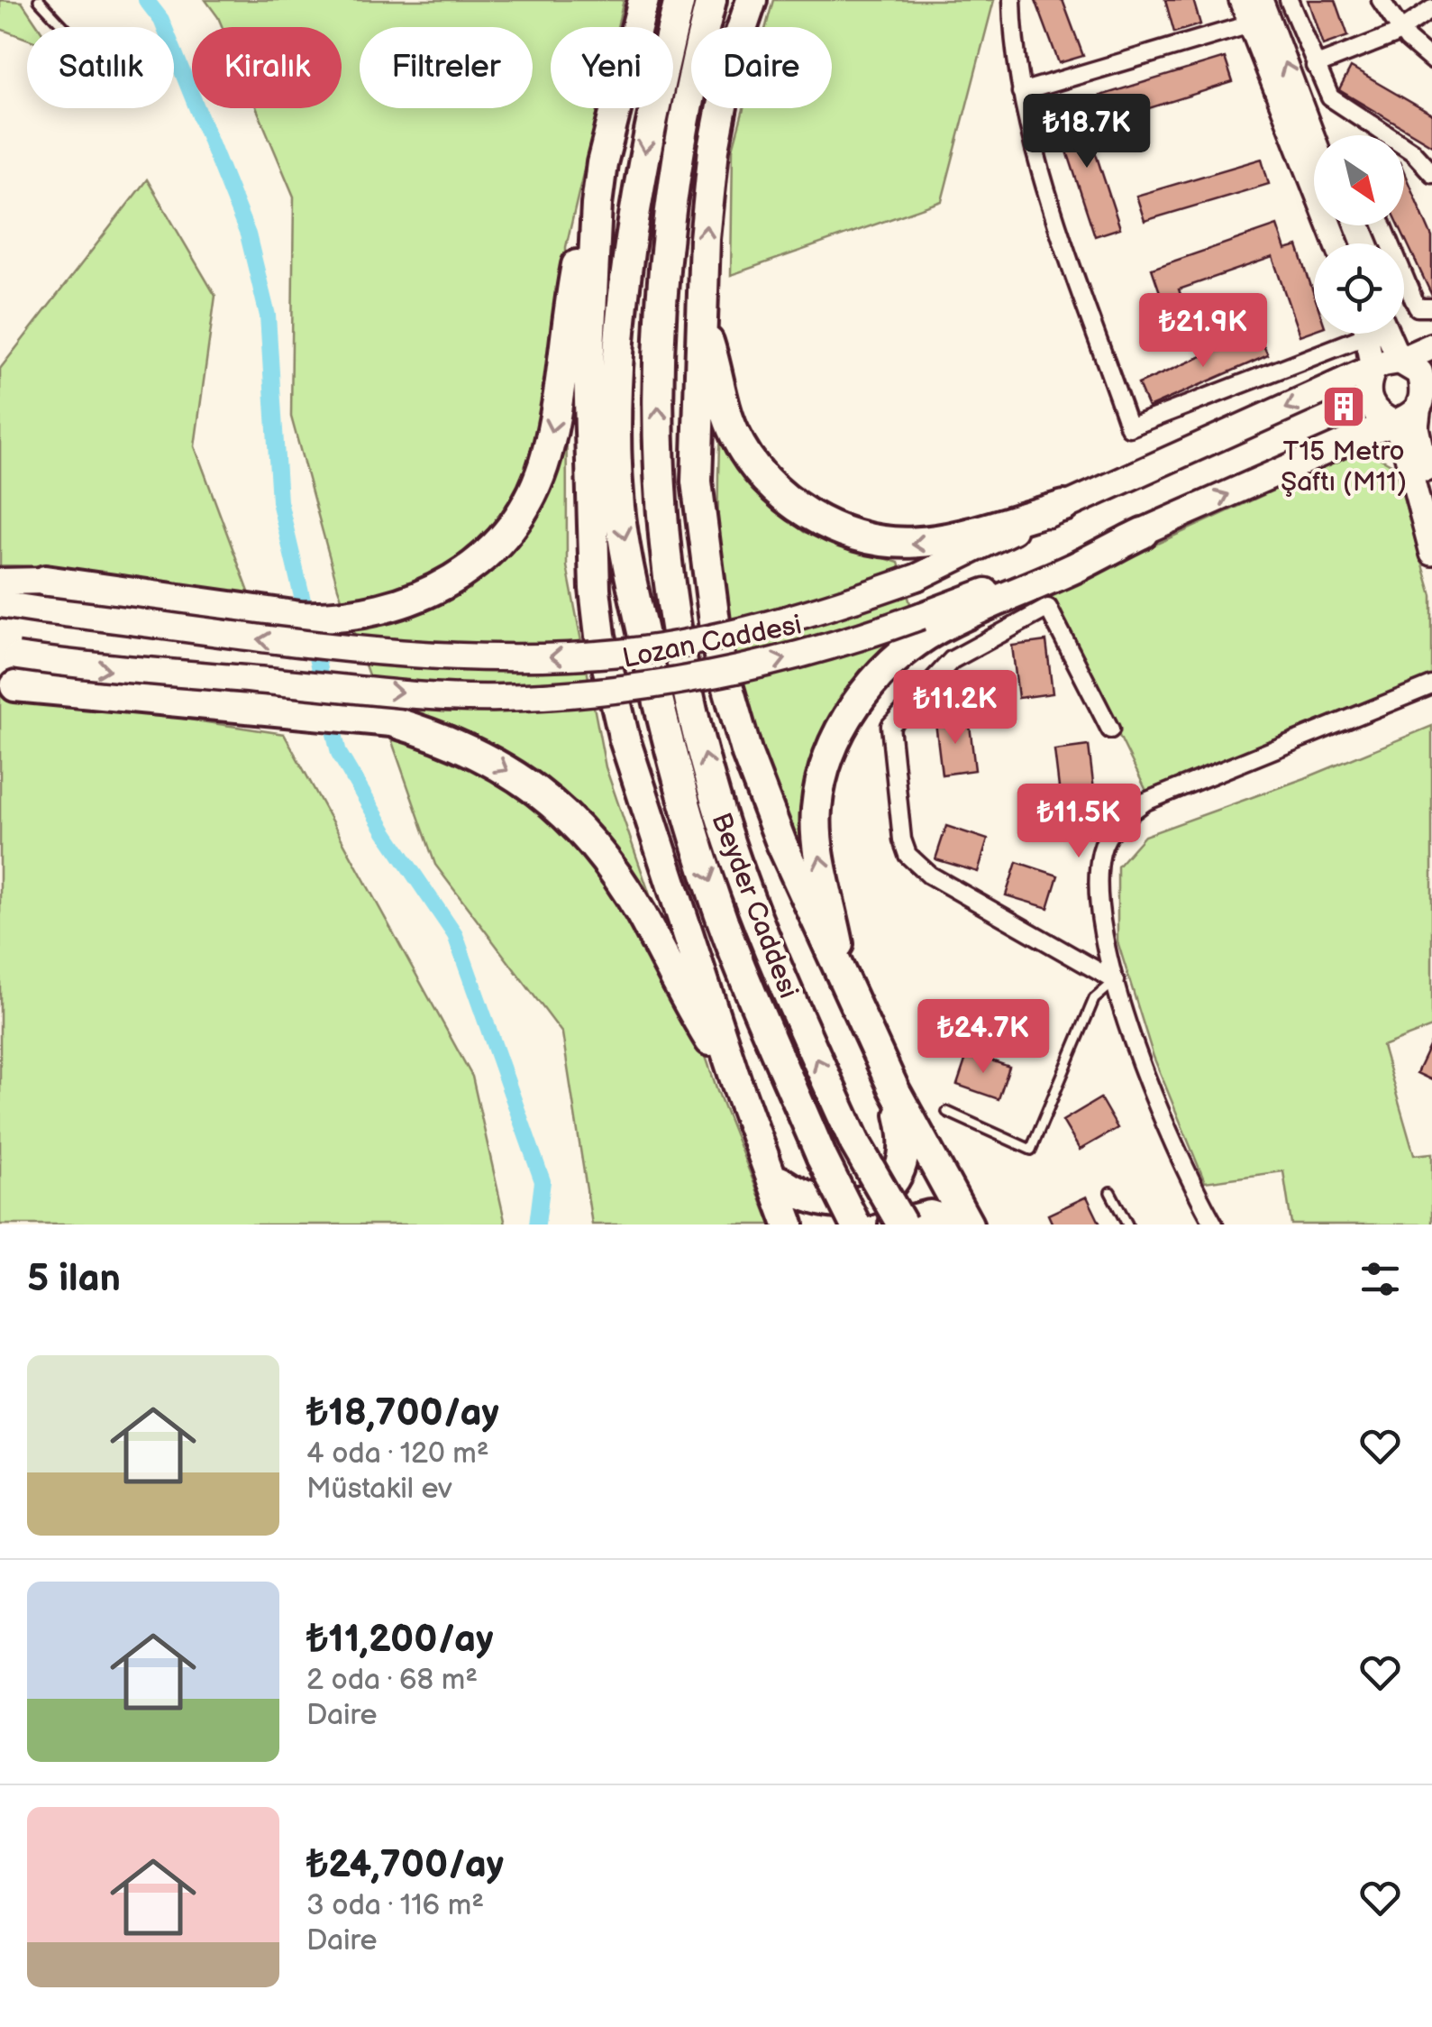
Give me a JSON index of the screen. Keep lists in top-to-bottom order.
{
  "streets": {
    "highway": ["Beyder Caddesi"],
    "main road": ["Lozan Caddesi"]
  },
  "places": {
    "building": ["T15 Metro Şaftı (M11)"]
  },
  "north": "bottom right",
  "page": {
    "chip": [
      "Satılık",
      "Kiralık",
      "Filtreler",
      "Yeni",
      "Daire"
    ],
    "price": [
      "₺18.7K",
      "₺21.9K",
      "₺11.2K",
      "₺11.5K",
      "₺24.7K"
    ],
    "heading": "5 ilan",
    "list": [
      {
        "name": "₺18,700/ay",
        "note": "4 oda · 120 m² · Müstakil ev"
      },
      {
        "name": "₺11,200/ay",
        "note": "2 oda · 68 m² · Daire"
      },
      {
        "name": "₺24,700/ay",
        "note": "3 oda · 116 m² · Daire"
      }
    ]
  }
}
